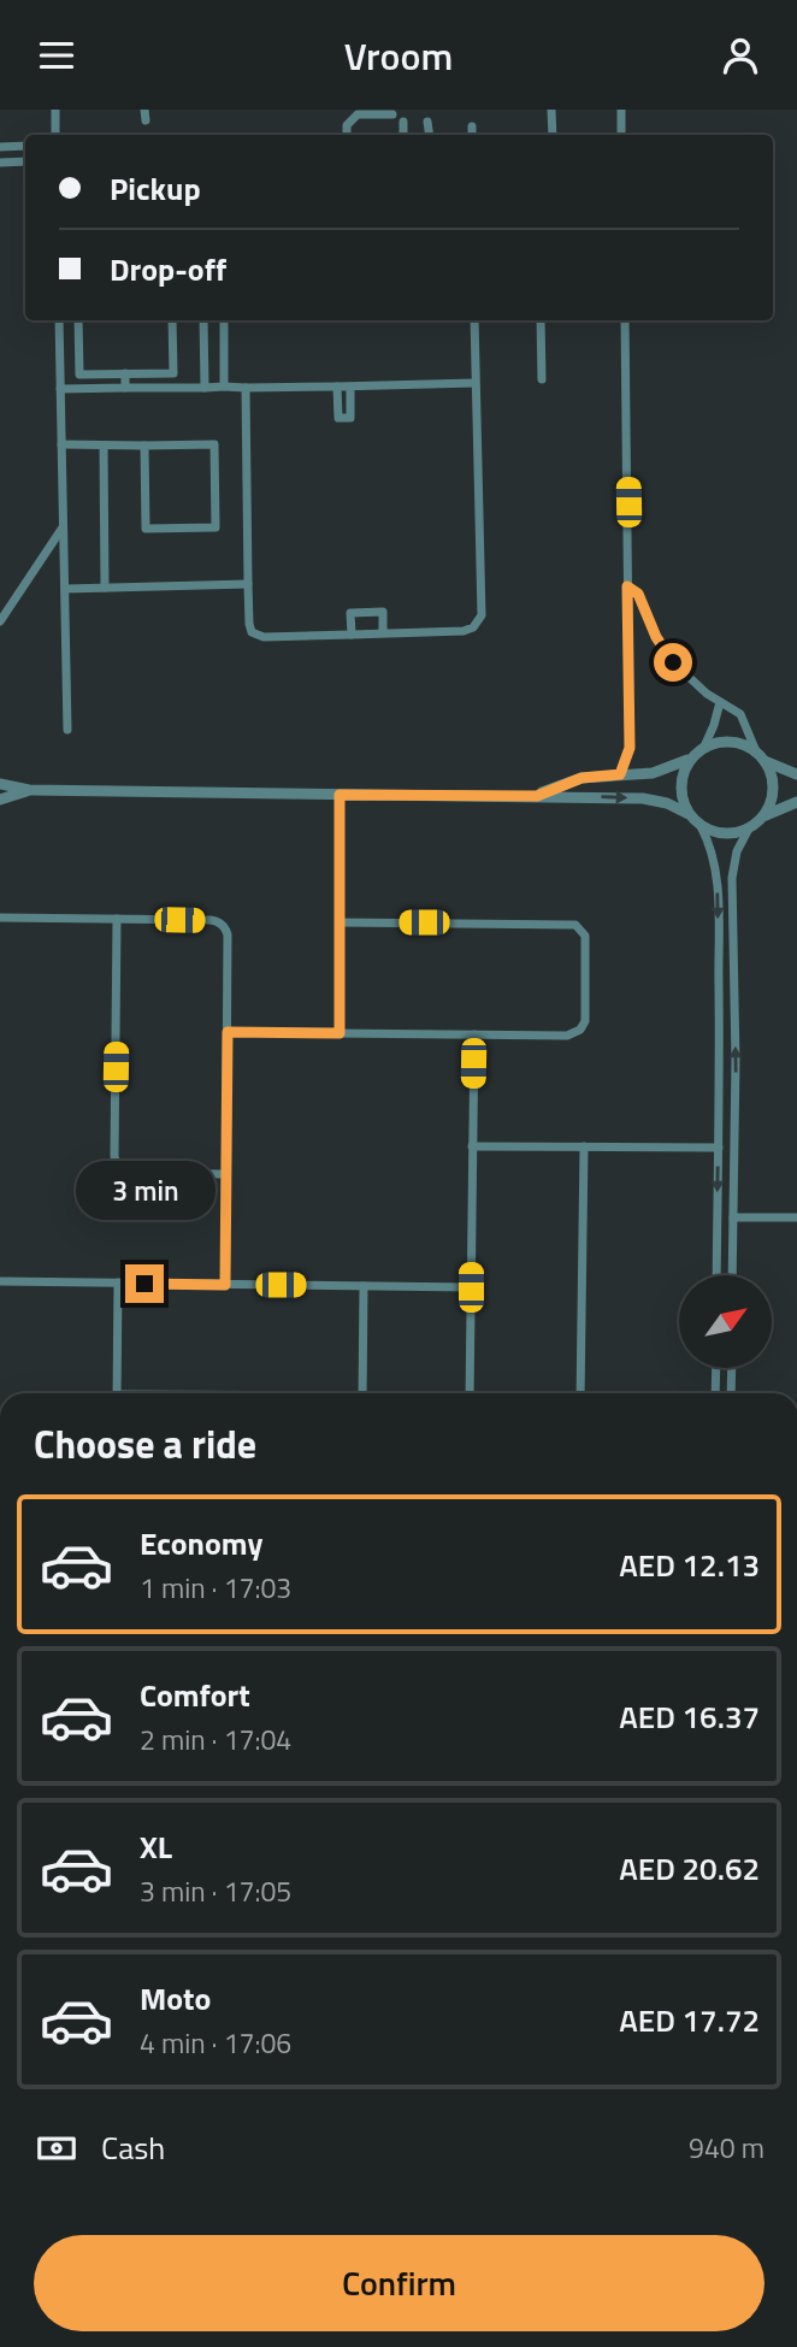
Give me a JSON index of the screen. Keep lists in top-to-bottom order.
{
  "north": "top right",
  "page": {
    "header": "Vroom",
    "banner": ["Pickup", "Drop-off"],
    "bubble": "3 min",
    "heading": "Choose a ride",
    "list": [
      {
        "name": "Economy",
        "note": "1 min · 17:03",
        "value": "AED 12.13"
      },
      {
        "name": "Comfort",
        "note": "2 min · 17:04",
        "value": "AED 16.37"
      },
      {
        "name": "XL",
        "note": "3 min · 17:05",
        "value": "AED 20.62"
      },
      {
        "name": "Moto",
        "note": "4 min · 17:06",
        "value": "AED 17.72"
      }
    ],
    "pay": ["Cash", "940 m"],
    "buttons": "Confirm"
  }
}
